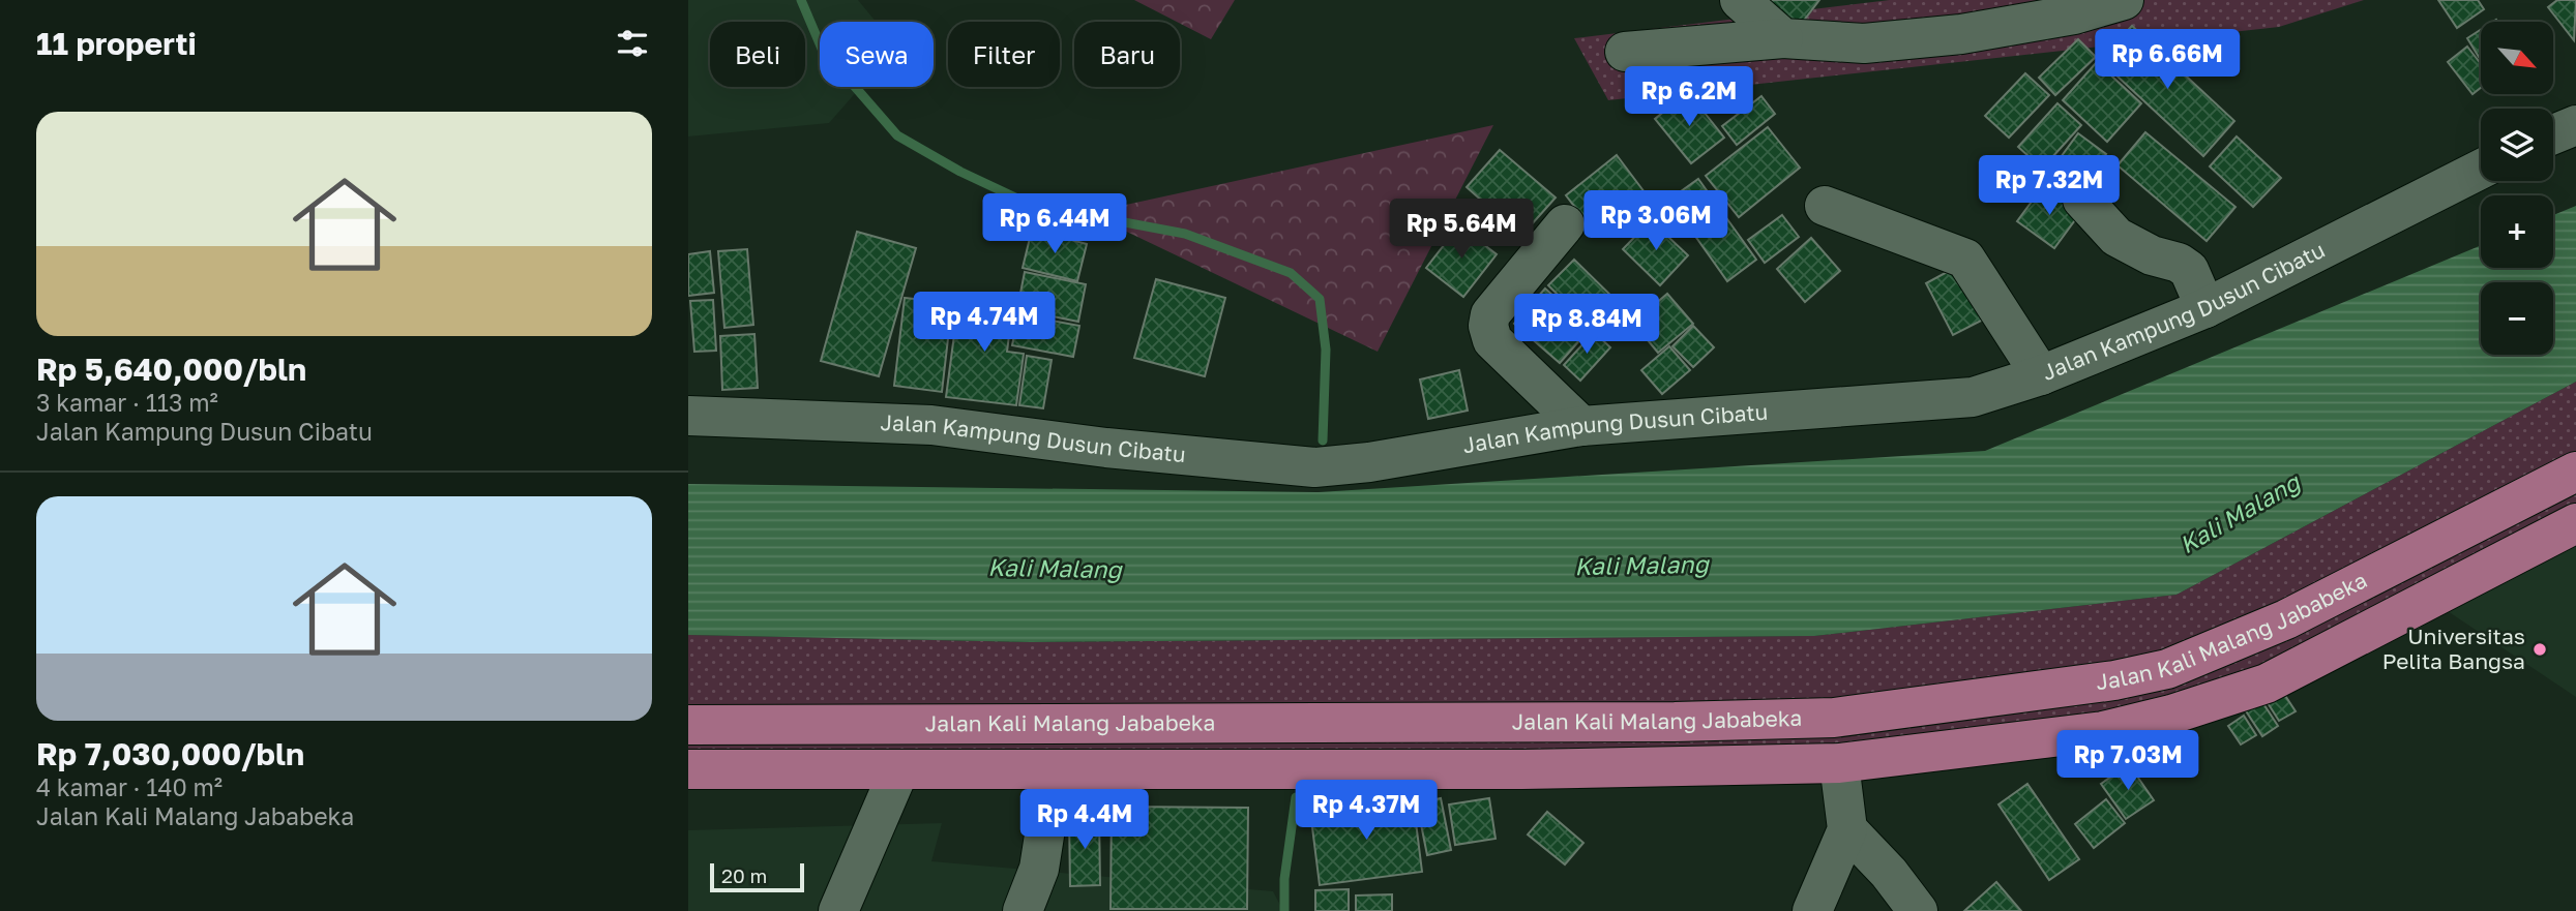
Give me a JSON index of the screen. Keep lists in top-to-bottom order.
{
  "streets": {
    "main road": ["Jalan Kali Malang Jababeka"],
    "street": ["Jalan Kampung Dusun Cibatu"]
  },
  "water": ["Kali Malang"],
  "places": ["Universitas Pelita Bangsa"],
  "scale_bar": "20 m",
  "north": "bottom right",
  "page": {
    "heading": "11 properti",
    "map_buttons": ["+", "−"],
    "chip": [
      "Beli",
      "Sewa",
      "Filter",
      "Baru"
    ],
    "price": [
      "Rp 6.66M",
      "Rp 6.2M",
      "Rp 7.32M",
      "Rp 3.06M",
      "Rp 6.44M",
      "Rp 5.64M",
      "Rp 4.74M",
      "Rp 8.84M",
      "Rp 7.03M",
      "Rp 4.37M",
      "Rp 4.4M"
    ],
    "list": [
      {
        "name": "Rp 5,640,000/bln",
        "note": "3 kamar · 113 m² · Jalan Kampung Dusun Cibatu"
      },
      {
        "name": "Rp 7,030,000/bln",
        "note": "4 kamar · 140 m² · Jalan Kali Malang Jababeka"
      }
    ],
    "scale": "20 m"
  }
}
